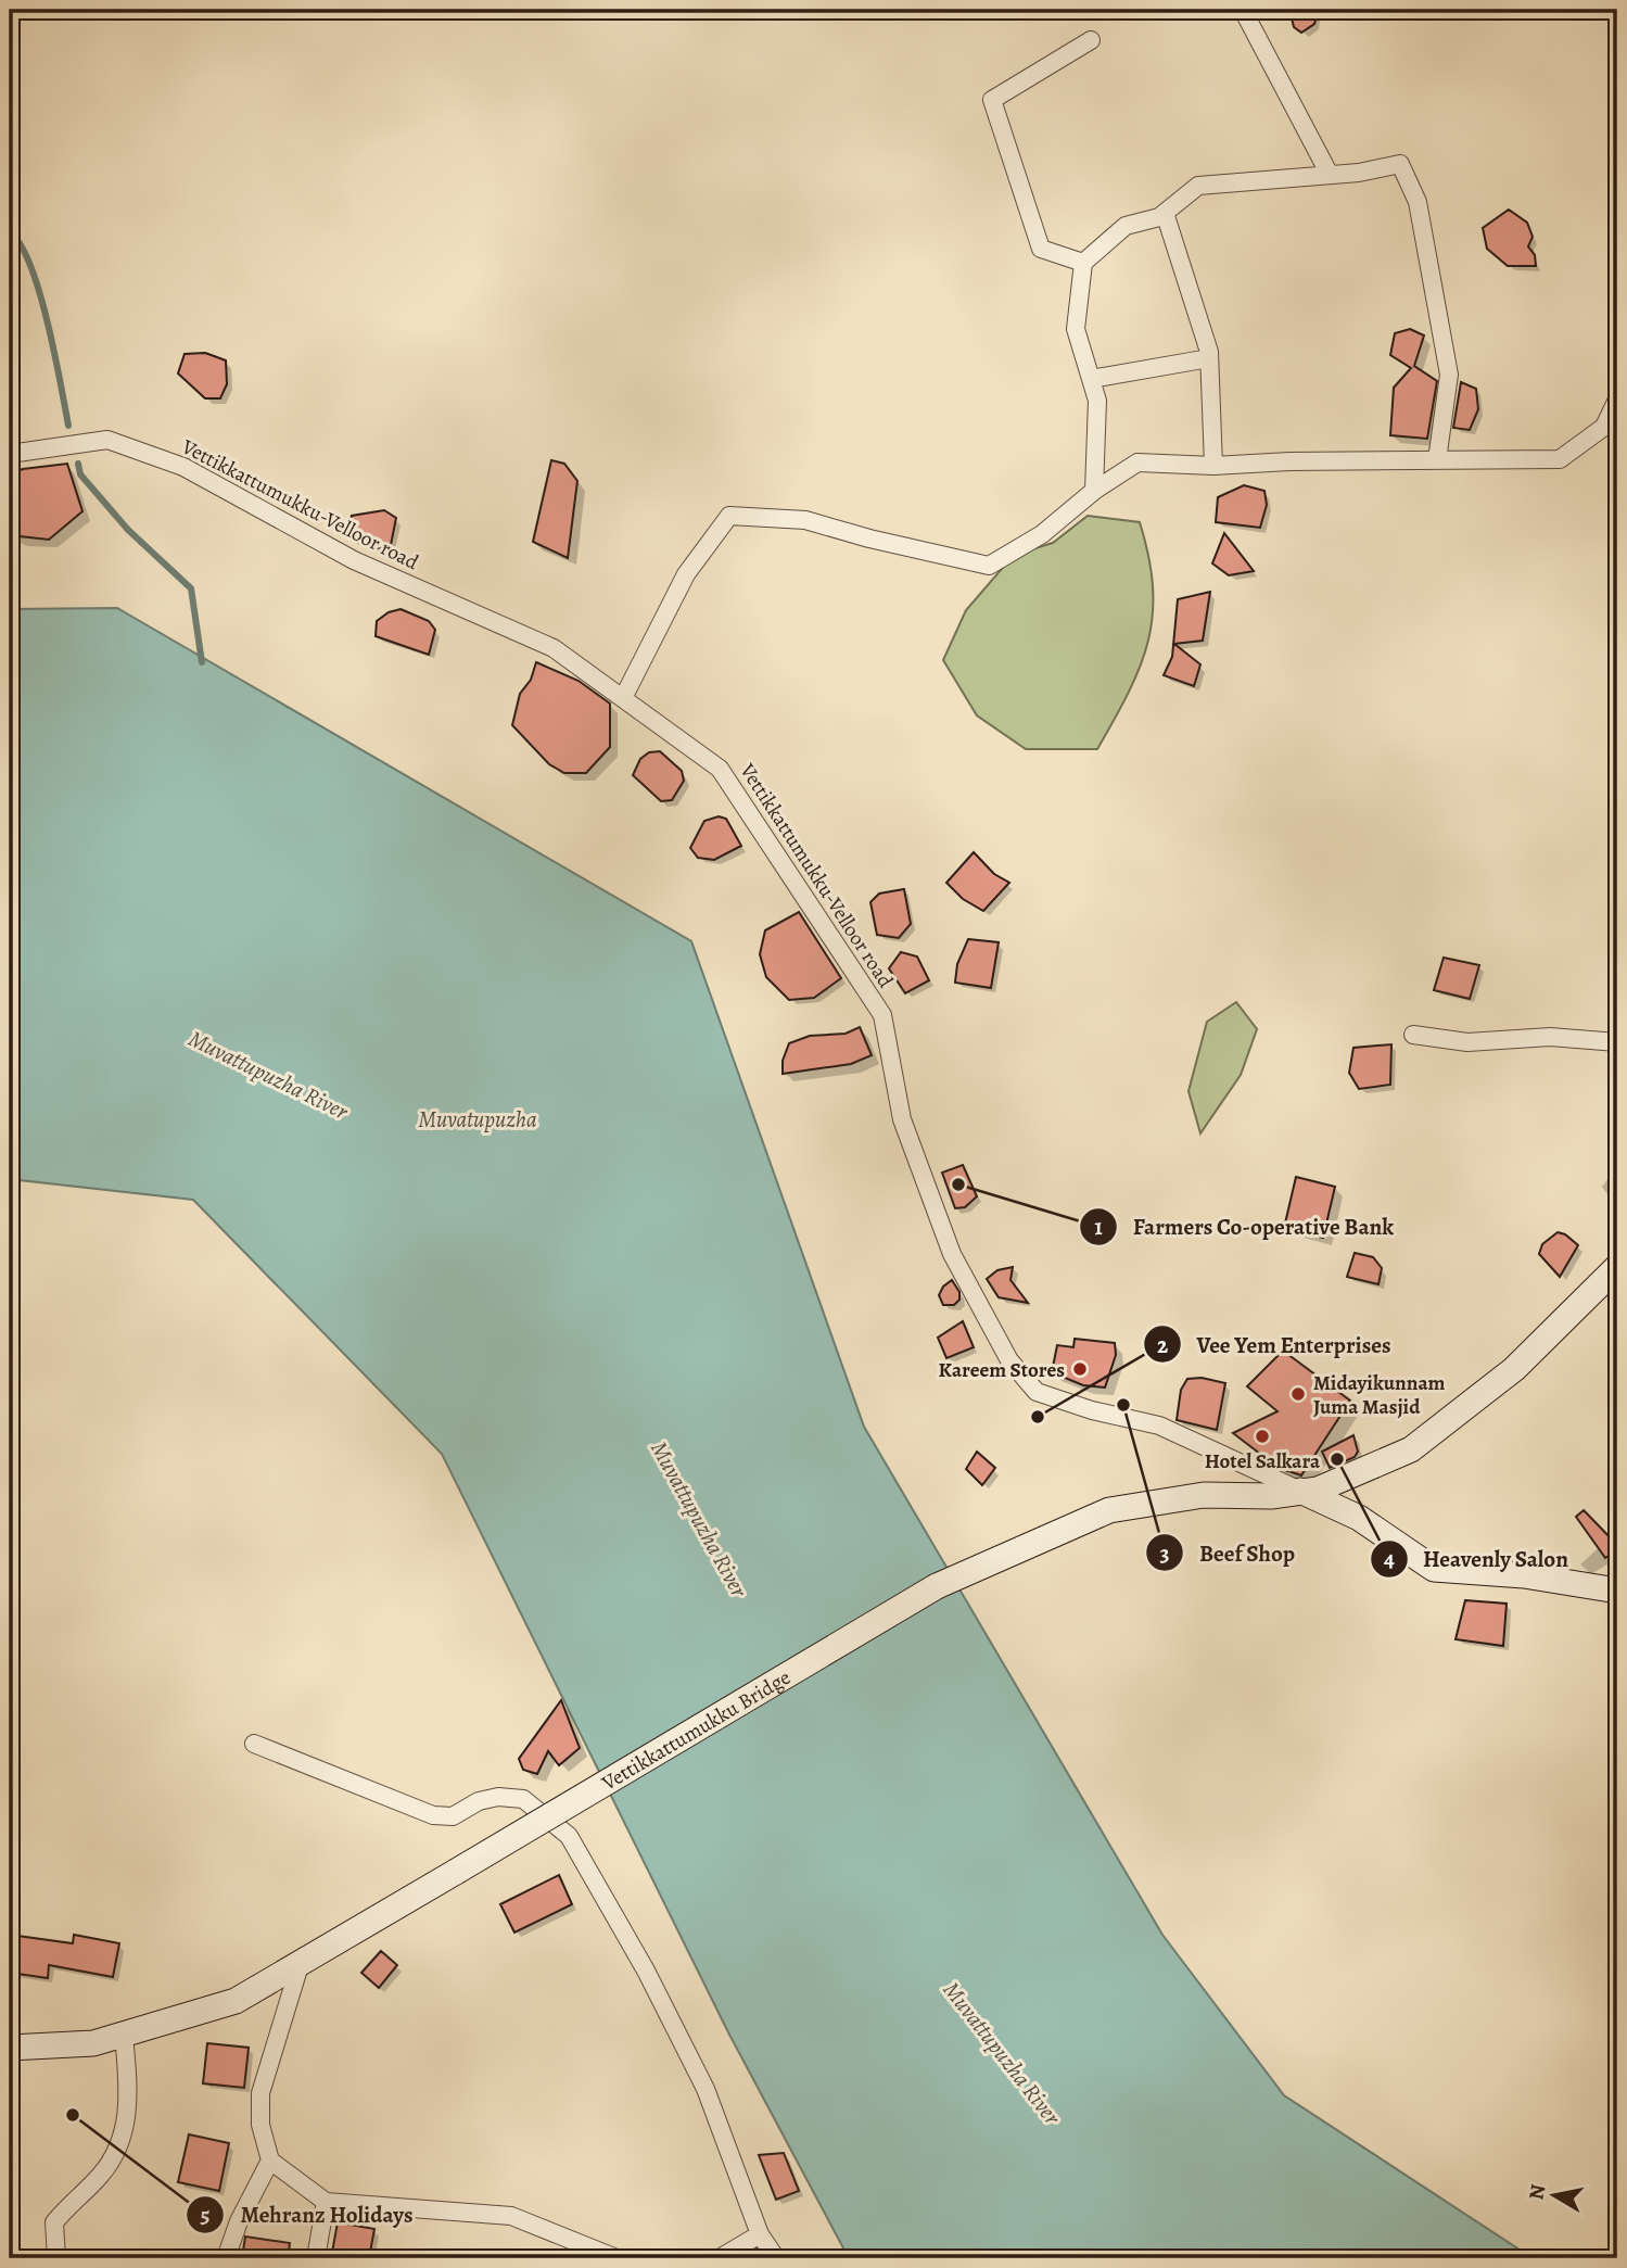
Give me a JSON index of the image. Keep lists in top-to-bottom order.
{
  "streets": {
    "main road": ["Vettikkattumukku Bridge"],
    "street": ["Vettikkattumukku-Velloor road"]
  },
  "crossings": [
    ["Vettikkattumukku-Velloor road", "Vettikkattumukku Bridge"]
  ],
  "water": ["Muvattupuzha River", "Muvatupuzha"],
  "places": [
    "Farmers Co-operative Bank",
    "Kareem Stores",
    "Midayikunnam Juma Masjid",
    "Beef Shop",
    "Vee Yem Enterprises",
    "Hotel Salkara",
    "Heavenly Salon",
    "Mehranz Holidays"
  ],
  "north": "left"
}
